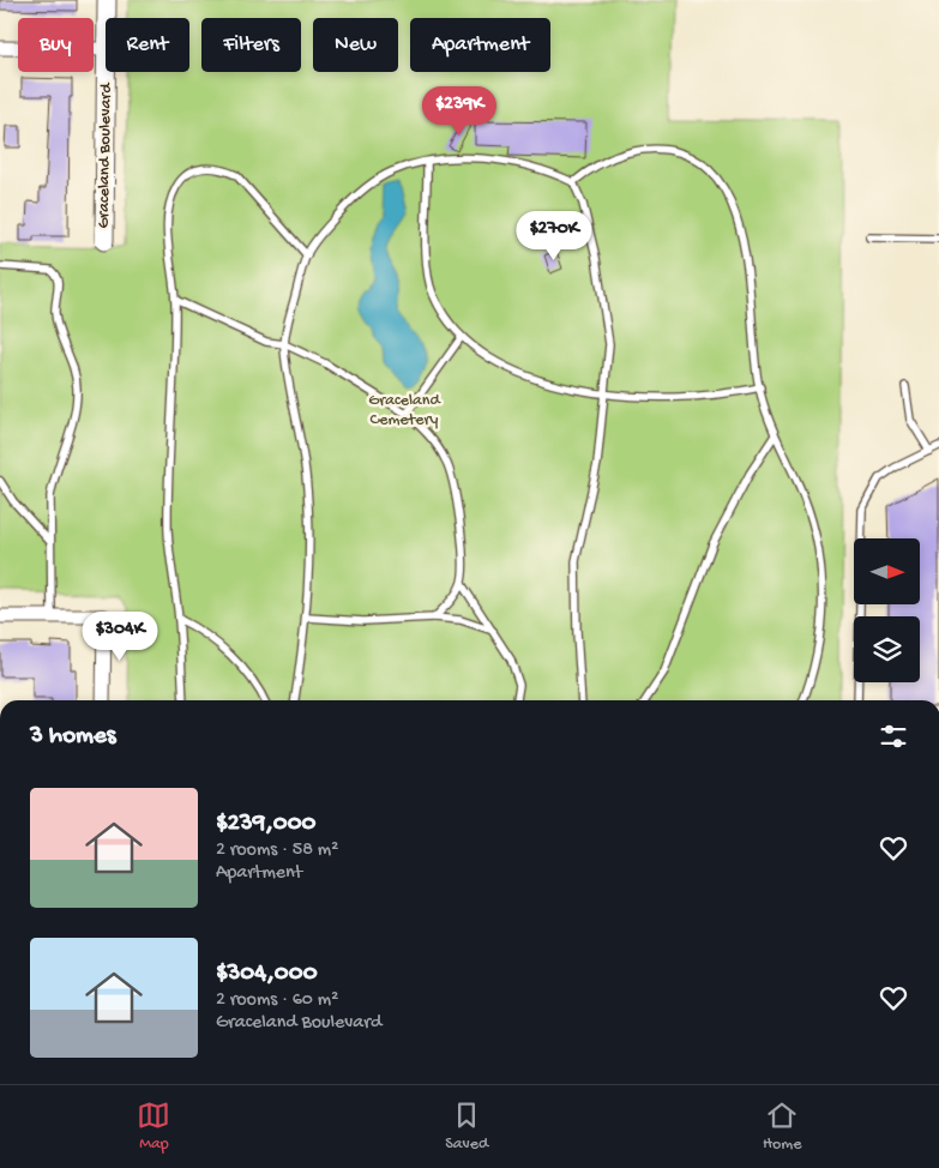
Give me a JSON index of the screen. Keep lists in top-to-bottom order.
{
  "streets": {
    "street": ["Graceland Boulevard"]
  },
  "parks": ["Graceland Cemetery"],
  "north": "right",
  "page": {
    "chip": [
      "Buy",
      "Rent",
      "Filters",
      "New",
      "Apartment"
    ],
    "price": ["$239K", "$270K", "$304K"],
    "heading": "3 homes",
    "list": [
      {
        "name": "$239,000",
        "note": "2 rooms · 58 m² · Apartment"
      },
      {
        "name": "$304,000",
        "note": "2 rooms · 60 m² · Graceland Boulevard"
      }
    ],
    "tabs": ["Map", "Saved", "Home"]
  }
}
